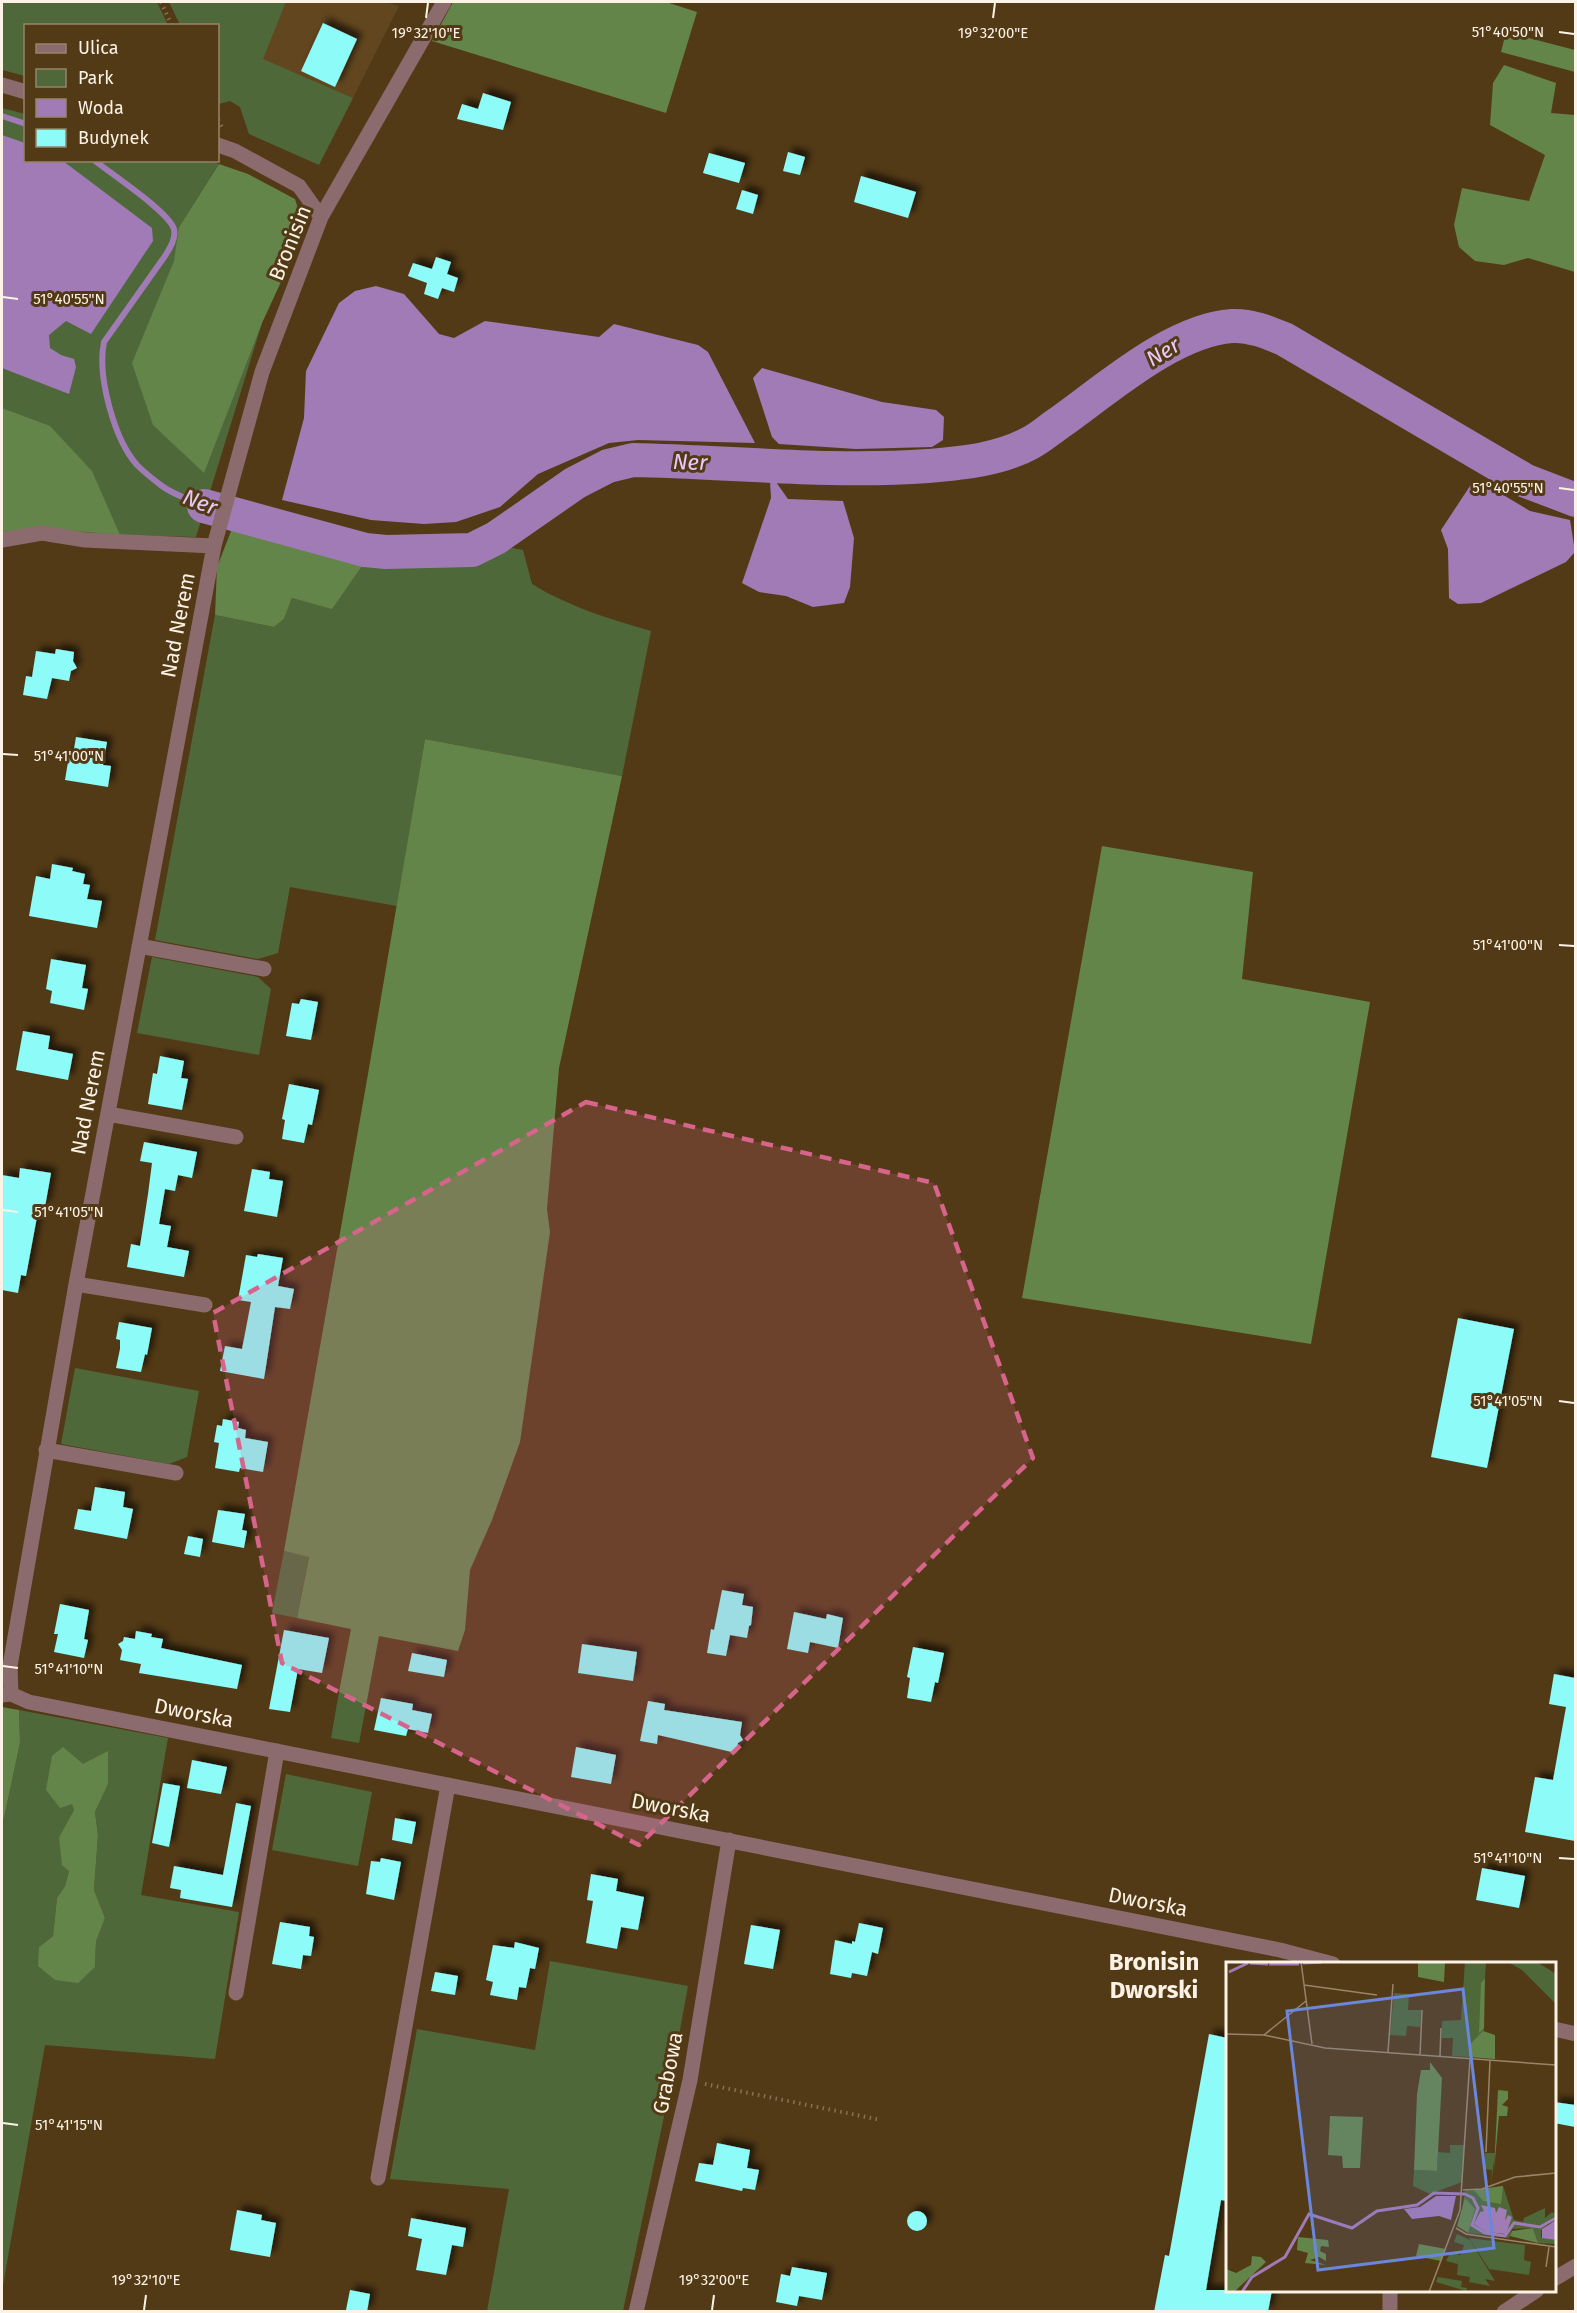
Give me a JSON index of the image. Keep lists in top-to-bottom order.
{
  "streets": {
    "street": [
      "Bronisin",
      "Nad Nerem",
      "Dworska",
      "Grabowa"
    ]
  },
  "crossings": [
    ["Bronisin", "Nad Nerem"],
    ["Nad Nerem", "Dworska"],
    ["Dworska", "Grabowa"]
  ],
  "districts": ["Bronisin Dworski"],
  "water": ["Ner"],
  "legend": [
    "Ulica",
    "Park",
    "Woda",
    "Budynek"
  ],
  "coordinates": [
    "51°40'50\"N",
    "19°32'10\"E",
    "19°32'00\"E",
    "51°40'55\"N",
    "51°41'00\"N",
    "51°41'05\"N",
    "51°41'10\"N",
    "51°41'15\"N"
  ]
}
